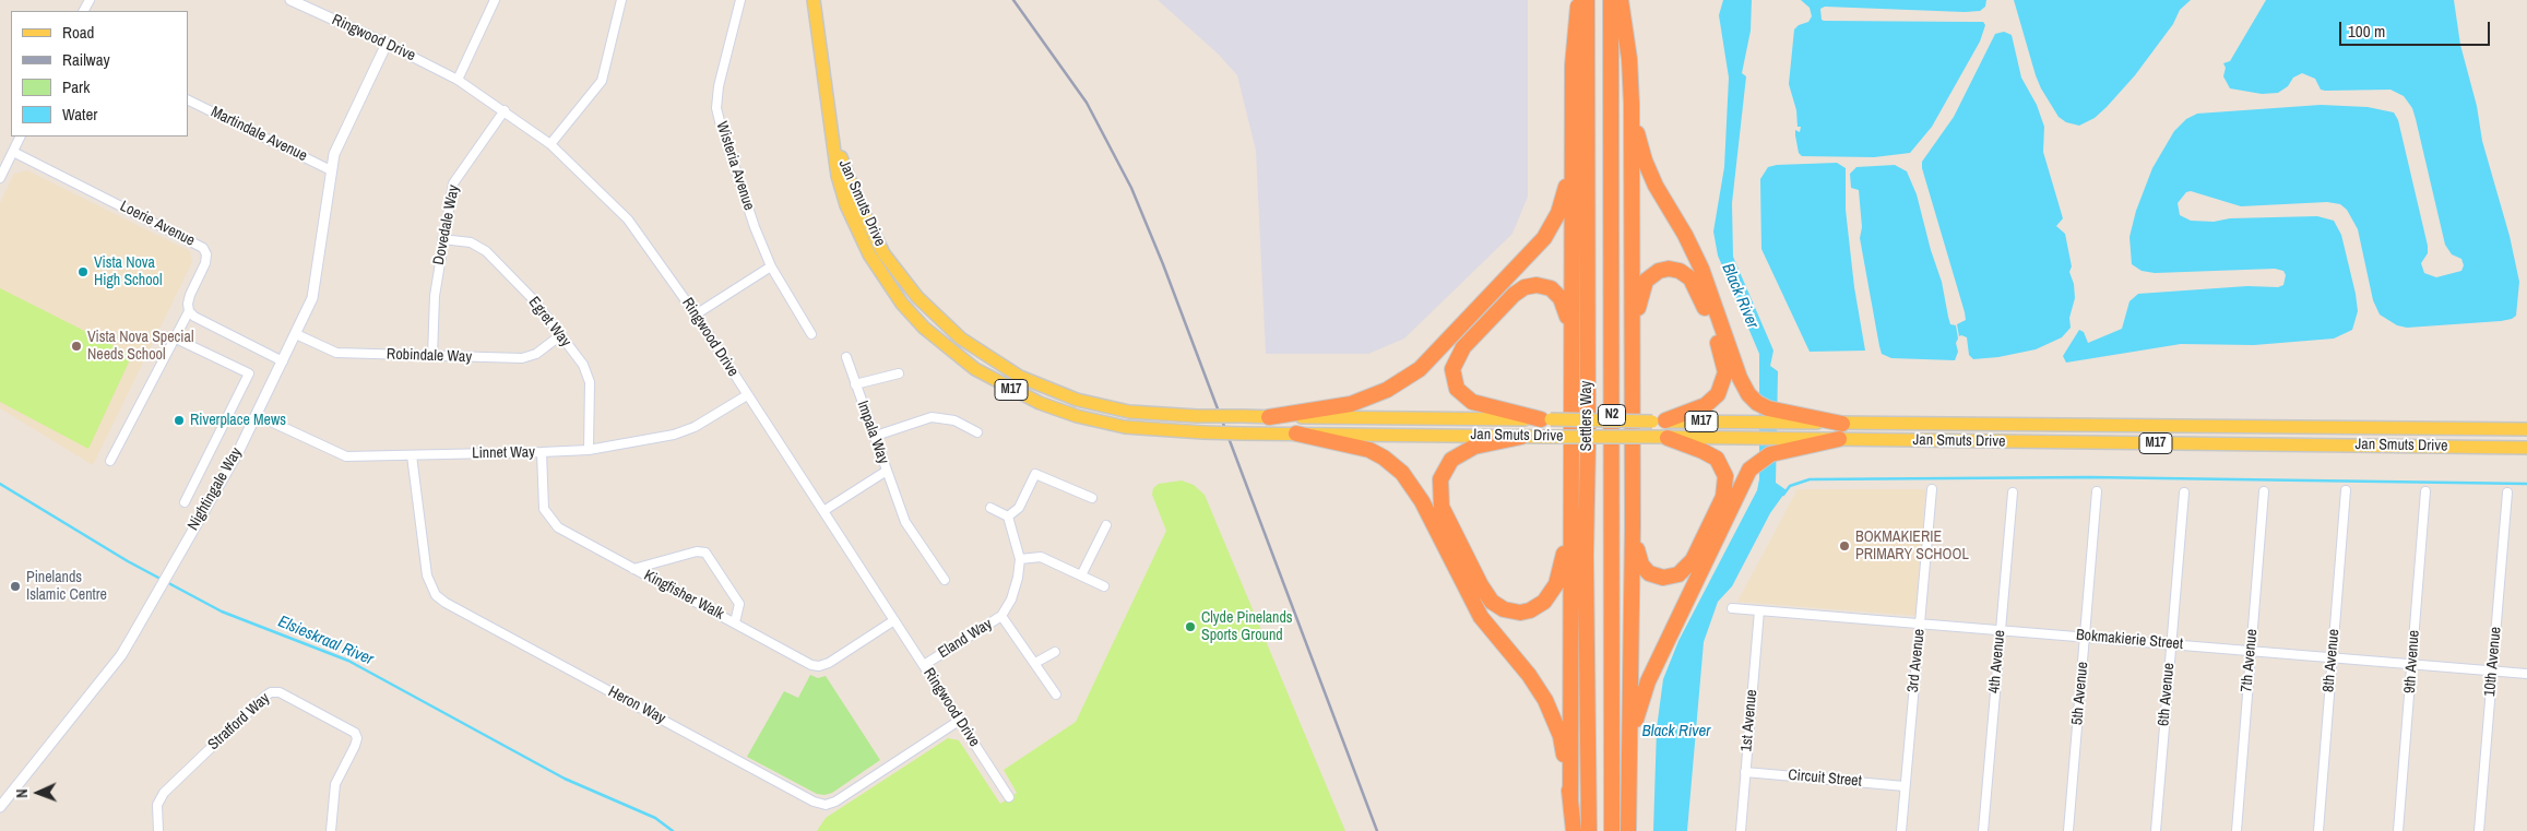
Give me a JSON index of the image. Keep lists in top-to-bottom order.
{
  "streets": {
    "highway": ["N2", "Settlers Way"],
    "main road": ["Jan Smuts Drive", "M17"],
    "street": [
      "Ringwood Drive",
      "Martindale Avenue",
      "Wisteria Avenue",
      "Loerie Avenue",
      "Dovedale Way",
      "Egret Way",
      "Robindale Way",
      "Impala Way",
      "Linnet Way",
      "Nightingale Way",
      "Kingfisher Walk",
      "Eland Way",
      "Bokmakierie Street",
      "3rd Avenue",
      "7th Avenue",
      "8th Avenue",
      "4th Avenue",
      "9th Avenue",
      "10th Avenue",
      "5th Avenue",
      "6th Avenue",
      "Heron Way",
      "1st Avenue",
      "Stratford Way",
      "Circuit Street"
    ]
  },
  "crossings": [
    ["Ringwood Drive", "Dovedale Way"],
    ["Ringwood Drive", "Impala Way"],
    ["Ringwood Drive", "Linnet Way"],
    ["Ringwood Drive", "Nightingale Way"],
    ["Ringwood Drive", "Kingfisher Walk"],
    ["Ringwood Drive", "Eland Way"],
    ["Ringwood Drive", "Heron Way"],
    ["Martindale Avenue", "Nightingale Way"],
    ["Dovedale Way", "Egret Way"],
    ["Dovedale Way", "Robindale Way"],
    ["Egret Way", "Robindale Way"],
    ["Egret Way", "Linnet Way"],
    ["Robindale Way", "Nightingale Way"],
    ["Linnet Way", "Nightingale Way"],
    ["Linnet Way", "Kingfisher Walk"],
    ["Linnet Way", "Heron Way"],
    ["Bokmakierie Street", "3rd Avenue"],
    ["Bokmakierie Street", "7th Avenue"],
    ["Bokmakierie Street", "8th Avenue"],
    ["Bokmakierie Street", "4th Avenue"],
    ["Bokmakierie Street", "9th Avenue"],
    ["Bokmakierie Street", "10th Avenue"],
    ["Bokmakierie Street", "5th Avenue"],
    ["Bokmakierie Street", "6th Avenue"],
    ["Bokmakierie Street", "1st Avenue"],
    ["3rd Avenue", "Circuit Street"],
    ["1st Avenue", "Circuit Street"]
  ],
  "water": ["Black River", "Elsieskraal River"],
  "places": [
    "Vista Nova High School",
    "Vista Nova Special Needs School",
    "Riverplace Mews",
    "BOKMAKIERIE PRIMARY SCHOOL",
    "Pinelands Islamic Centre",
    "Clyde Pinelands Sports Ground"
  ],
  "legend": [
    "Road",
    "Railway",
    "Park",
    "Water"
  ],
  "scale_bar": "100 m",
  "north": "left"
}
